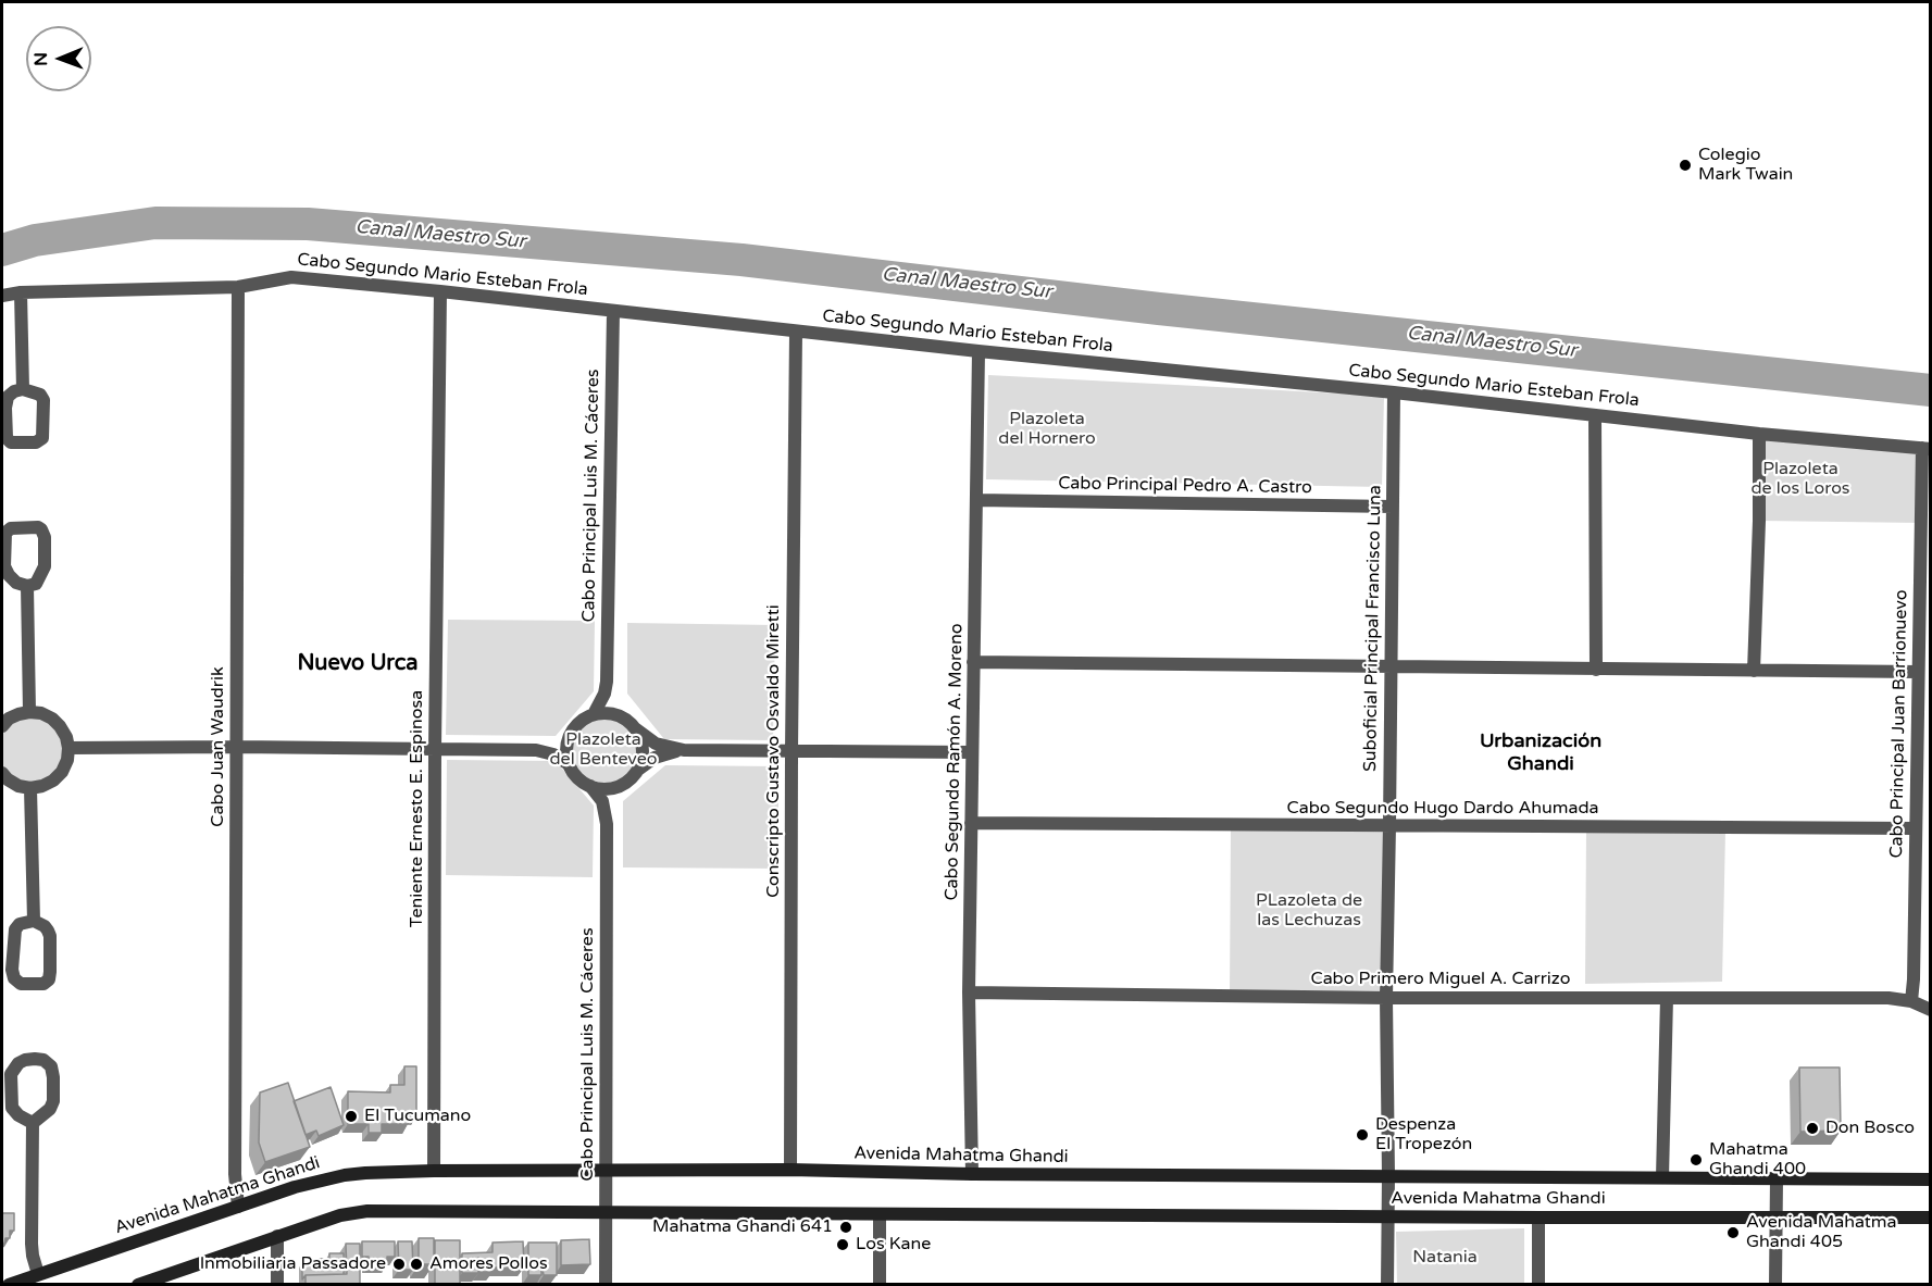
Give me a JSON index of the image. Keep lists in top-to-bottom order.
{
  "streets": {
    "main road": ["Avenida Mahatma Ghandi"],
    "street": [
      "Cabo Segundo Mario Esteban Frola",
      "Cabo Principal Pedro A. Castro",
      "Cabo Principal Luis M. Cáceres",
      "Suboficial Principal Francisco Luna",
      "Cabo Principal Juan Barrionuevo",
      "Cabo Juan Waudrik",
      "Conscripto Gustavo Osvaldo Miretti",
      "Cabo Segundo Ramón A. Moreno",
      "Teniente Ernesto E. Espinosa",
      "Cabo Segundo Hugo Dardo Ahumada",
      "Cabo Primero Miguel A. Carrizo"
    ]
  },
  "crossings": [
    ["Cabo Segundo Mario Esteban Frola", "Cabo Principal Luis M. Cáceres"],
    ["Cabo Segundo Mario Esteban Frola", "Suboficial Principal Francisco Luna"],
    ["Cabo Segundo Mario Esteban Frola", "Cabo Principal Juan Barrionuevo"],
    ["Cabo Segundo Mario Esteban Frola", "Cabo Juan Waudrik"],
    ["Cabo Segundo Mario Esteban Frola", "Conscripto Gustavo Osvaldo Miretti"],
    ["Cabo Segundo Mario Esteban Frola", "Cabo Segundo Ramón A. Moreno"],
    ["Cabo Segundo Mario Esteban Frola", "Teniente Ernesto E. Espinosa"],
    ["Cabo Principal Pedro A. Castro", "Suboficial Principal Francisco Luna"],
    ["Cabo Principal Pedro A. Castro", "Cabo Segundo Ramón A. Moreno"],
    ["Cabo Principal Luis M. Cáceres", "Avenida Mahatma Ghandi"],
    ["Suboficial Principal Francisco Luna", "Cabo Segundo Hugo Dardo Ahumada"],
    ["Suboficial Principal Francisco Luna", "Cabo Primero Miguel A. Carrizo"],
    ["Suboficial Principal Francisco Luna", "Avenida Mahatma Ghandi"],
    ["Cabo Principal Juan Barrionuevo", "Cabo Segundo Hugo Dardo Ahumada"],
    ["Cabo Principal Juan Barrionuevo", "Cabo Primero Miguel A. Carrizo"],
    ["Cabo Juan Waudrik", "Avenida Mahatma Ghandi"],
    ["Conscripto Gustavo Osvaldo Miretti", "Avenida Mahatma Ghandi"],
    ["Cabo Segundo Ramón A. Moreno", "Cabo Segundo Hugo Dardo Ahumada"],
    ["Cabo Segundo Ramón A. Moreno", "Cabo Primero Miguel A. Carrizo"],
    ["Cabo Segundo Ramón A. Moreno", "Avenida Mahatma Ghandi"],
    ["Teniente Ernesto E. Espinosa", "Avenida Mahatma Ghandi"]
  ],
  "districts": ["Nuevo Urca", "Urbanización Ghandi"],
  "water": ["Canal Maestro Sur"],
  "parks": [
    "Plazoleta del Hornero",
    "Plazoleta de los Loros",
    "Plazoleta del Benteveo",
    "PLazoleta de las Lechuzas",
    "Natania"
  ],
  "places": [
    "Colegio Mark Twain",
    "El Tucumano",
    "Don Bosco",
    "Despenza El Tropezón",
    "Mahatma Ghandi 400",
    "Mahatma Ghandi 641",
    "Avenida Mahatma Ghandi 405",
    "Los Kane",
    "Inmobiliaria Passadore",
    "Amores Pollos"
  ],
  "north": "left"
}
